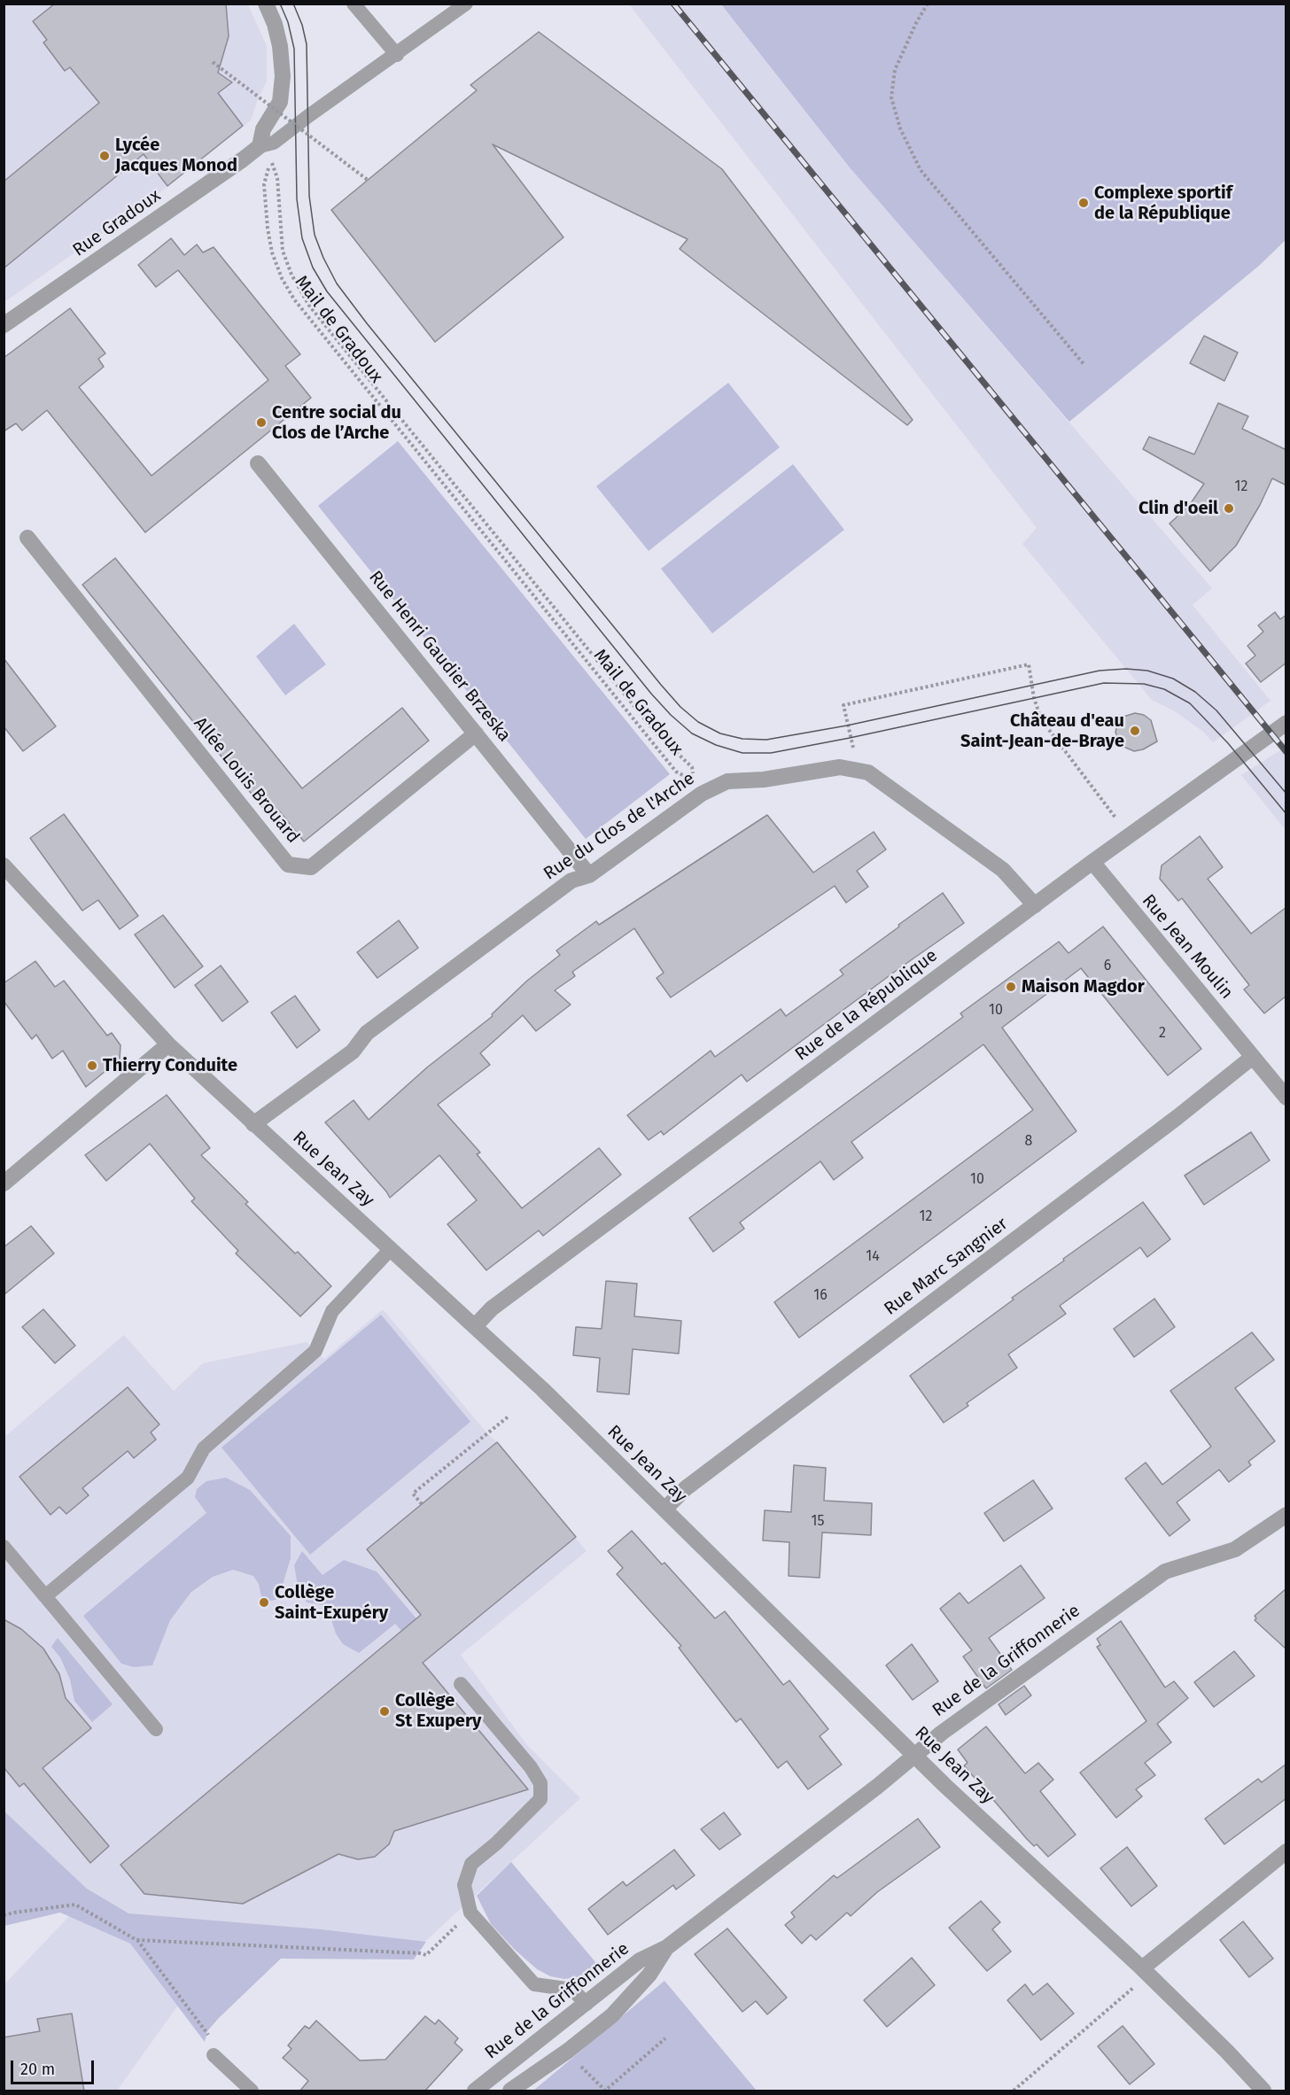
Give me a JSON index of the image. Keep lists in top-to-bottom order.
{
  "streets": {
    "street": [
      "Rue Gradoux",
      "Rue Henri Gaudier Brzeska",
      "Allée Louis Brouard",
      "Rue du Clos de l'Arche",
      "Rue Jean Moulin",
      "Rue de la République",
      "Rue Jean Zay",
      "Rue Marc Sangnier",
      "Rue de la Griffonnerie"
    ],
    "path": ["Mail de Gradoux"]
  },
  "crossings": [
    ["Mail de Gradoux", "Rue du Clos de l'Arche"],
    ["Rue Henri Gaudier Brzeska", "Allée Louis Brouard"],
    ["Rue Henri Gaudier Brzeska", "Rue du Clos de l'Arche"],
    ["Rue du Clos de l'Arche", "Rue de la République"],
    ["Rue du Clos de l'Arche", "Rue Jean Zay"],
    ["Rue Jean Moulin", "Rue de la République"],
    ["Rue Jean Moulin", "Rue Marc Sangnier"],
    ["Rue de la République", "Rue Jean Zay"],
    ["Rue Jean Zay", "Rue Marc Sangnier"],
    ["Rue Jean Zay", "Rue de la Griffonnerie"]
  ],
  "places": [
    "Lycée Jacques Monod",
    "Complexe sportif de la République",
    "Centre social du Clos de l’Arche",
    "Clin d'oeil",
    "Château d'eau Saint-Jean-de-Braye",
    "Maison Magdor",
    "Thierry Conduite",
    "Collège Saint-Exupéry",
    "Collège St Exupery"
  ],
  "house_numbers": [
    "12",
    "6",
    "10",
    "2",
    "8",
    "10",
    "12",
    "14",
    "16",
    "15"
  ],
  "scale_bar": "20 m"
}
